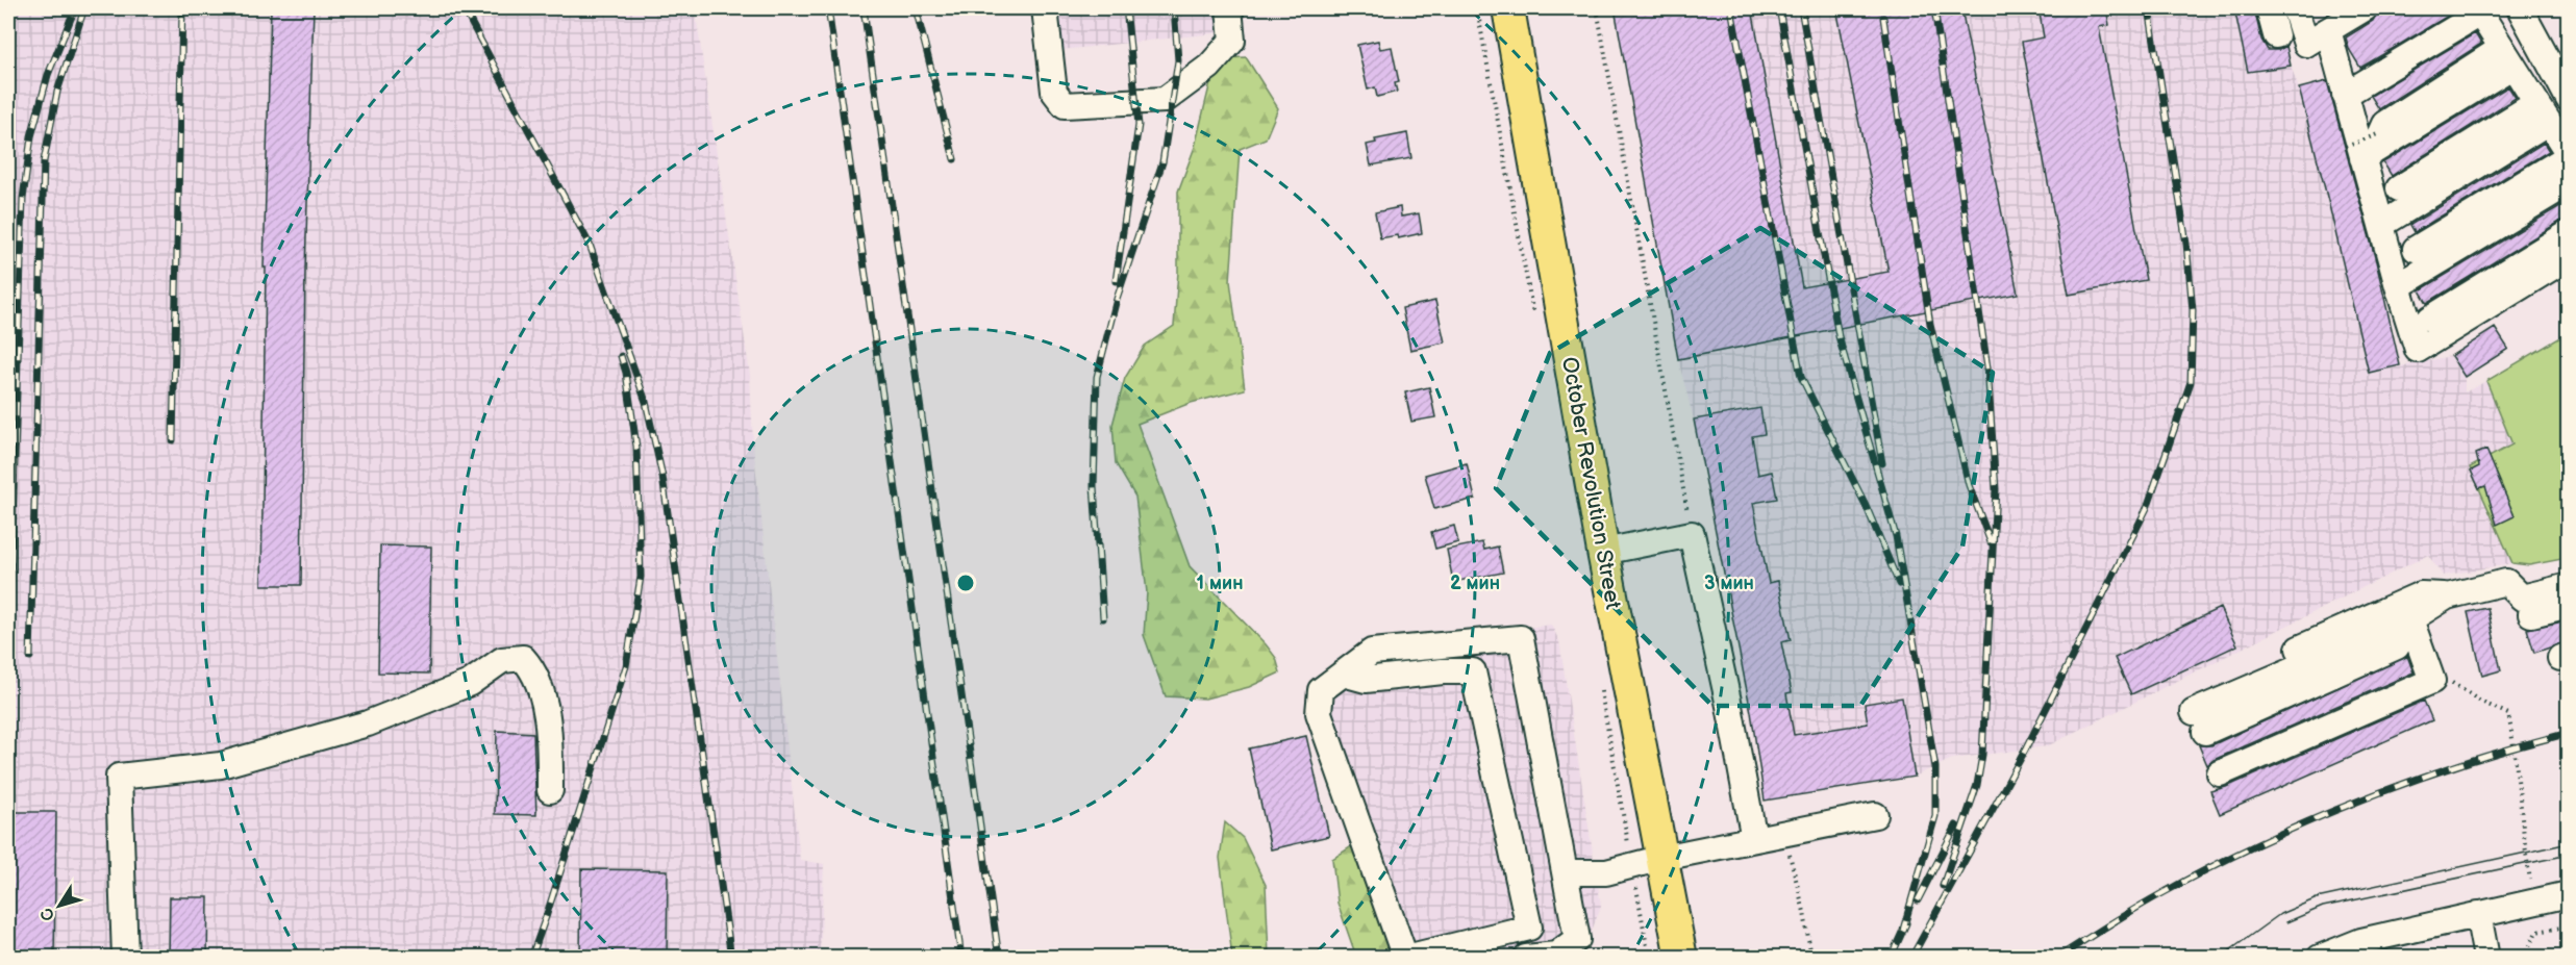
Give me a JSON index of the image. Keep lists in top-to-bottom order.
{
  "streets": {
    "main road": ["October Revolution Street"]
  },
  "north": "bottom left",
  "rings": ["1 мин", "2 мин", "3 мин"]
}
